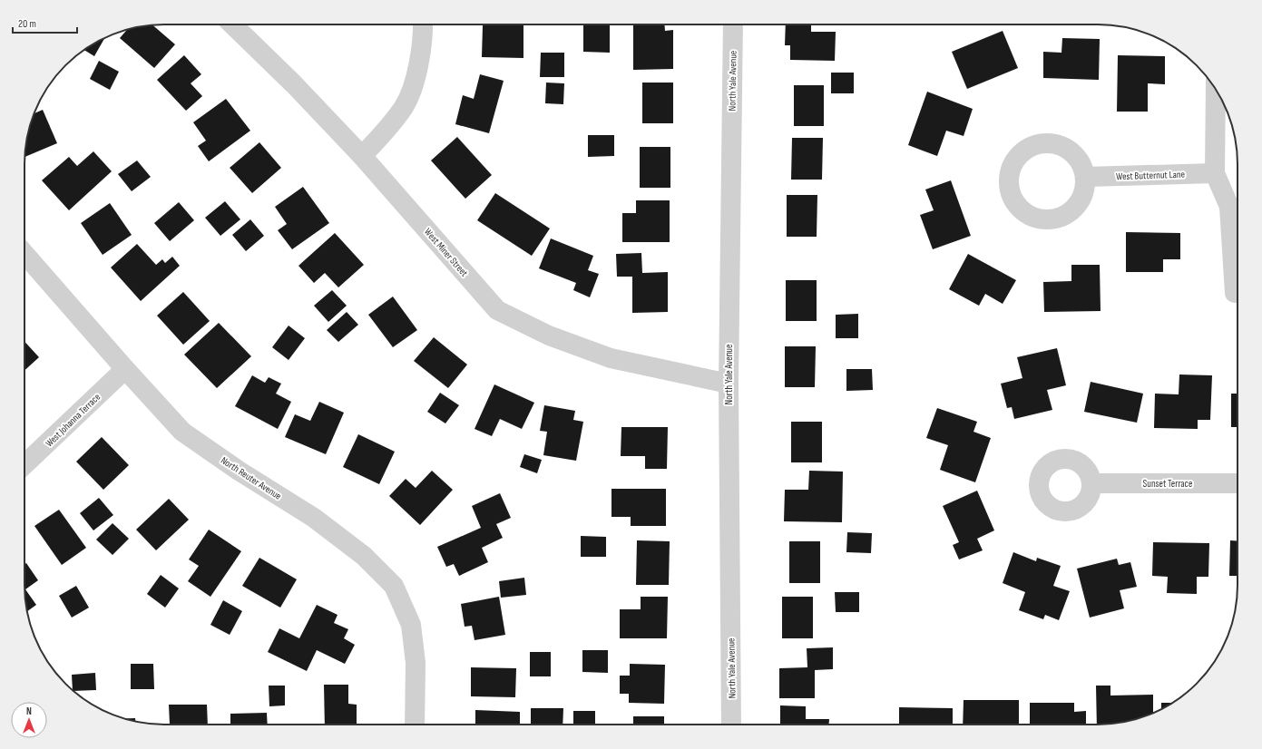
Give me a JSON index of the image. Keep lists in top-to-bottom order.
{
  "streets": {
    "street": [
      "North Yale Avenue",
      "West Butternut Lane",
      "West Miner Street",
      "West Johanna Terrace",
      "North Reuter Avenue",
      "Sunset Terrace"
    ]
  },
  "crossings": [
    ["North Yale Avenue", "West Miner Street"],
    ["West Johanna Terrace", "North Reuter Avenue"]
  ],
  "scale_bar": "20 m",
  "north": "top"
}
